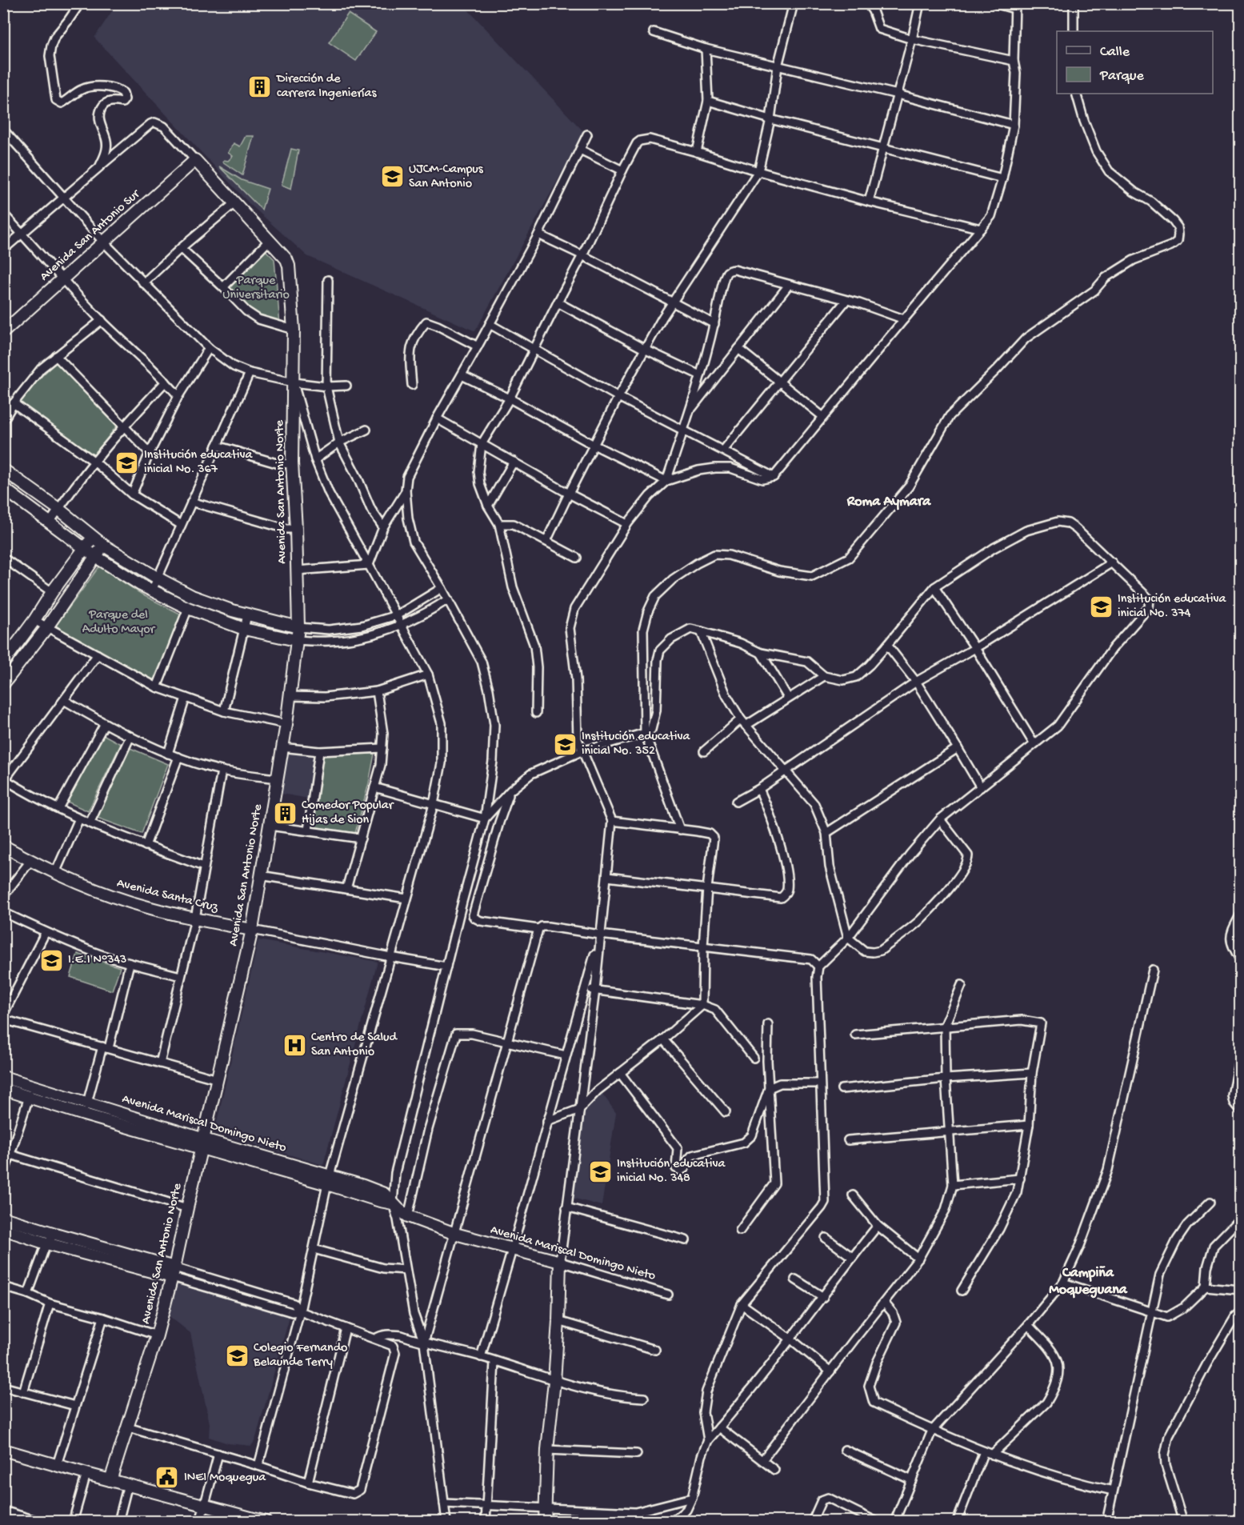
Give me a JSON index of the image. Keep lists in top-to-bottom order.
{
  "streets": {
    "street": [
      "Avenida San Antonio Sur",
      "Avenida San Antonio Norte",
      "Avenida Santa Cruz",
      "Avenida Mariscal Domingo Nieto"
    ]
  },
  "crossings": [
    ["Avenida San Antonio Norte", "Avenida Santa Cruz"],
    ["Avenida San Antonio Norte", "Avenida Mariscal Domingo Nieto"]
  ],
  "districts": ["Roma Aymara", "Campiña Moqueguana"],
  "parks": ["Parque Universitario", "Parque del Adulto Mayor"],
  "places": {
    "building": ["Dirección de carrera Ingenierías", "Comedor Popular Hijas de Sion"],
    "school or university": [
      "UJCM-Campus San Antonio",
      "Institución educativa inicial No. 367",
      "Institución educativa inicial No. 374",
      "Institución educativa inicial No. 352",
      "I.E.I N°343",
      "Institución educativa inicial No. 348",
      "Colegio Fernando Belaunde Terry"
    ],
    "hospital": ["Centro de Salud San Antonio"],
    "public building": ["INEI Moquegua"]
  },
  "legend": ["Calle", "Parque"]
}
